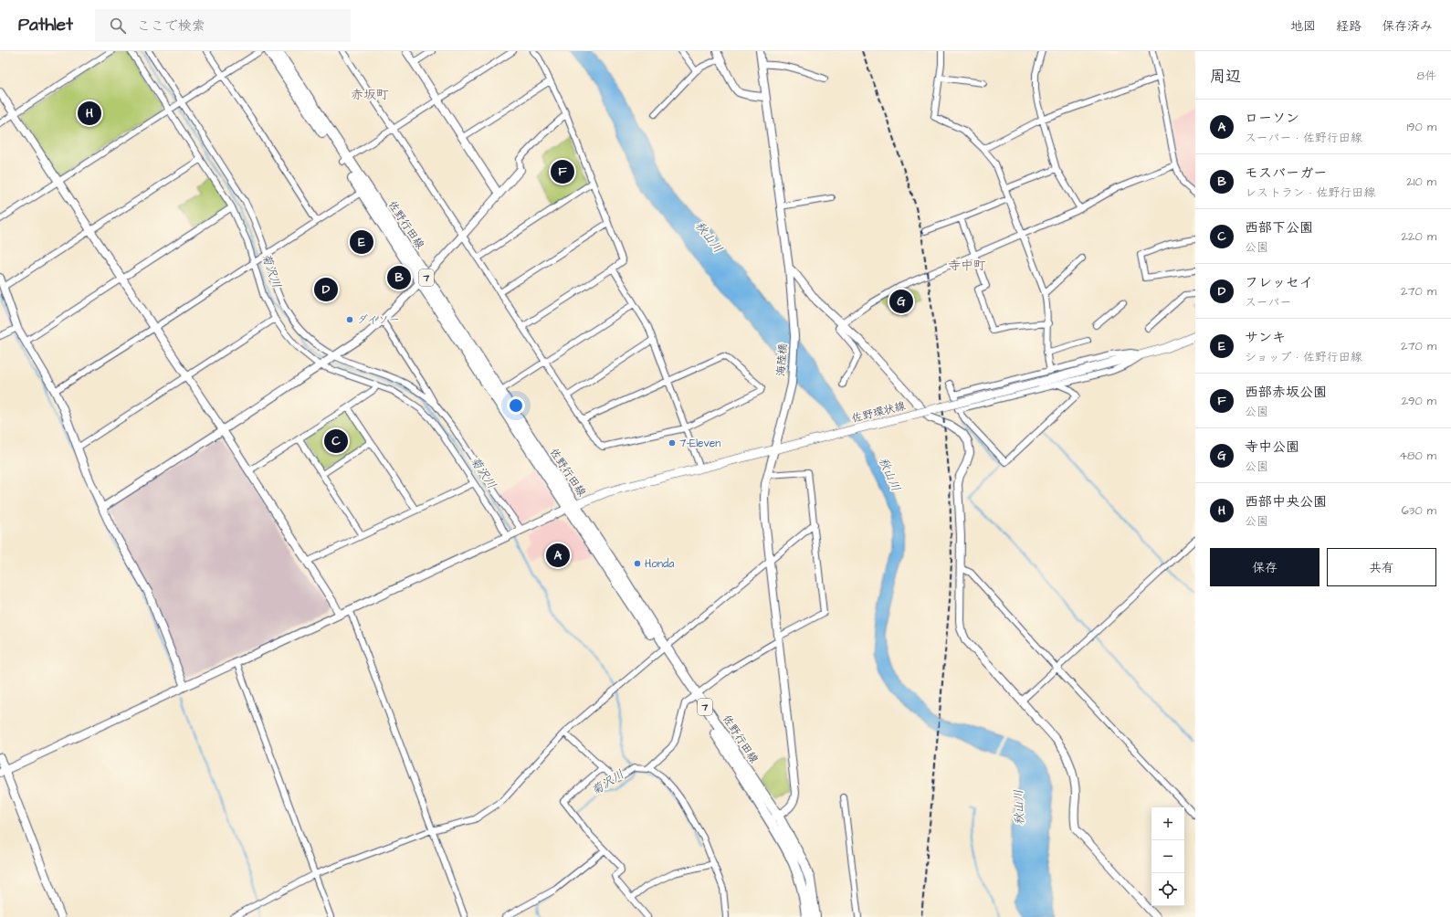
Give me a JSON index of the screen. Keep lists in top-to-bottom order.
{
  "streets": {
    "main road": ["佐野行田線", "7", "佐野環状線"],
    "street": ["海陸橋"]
  },
  "crossings": [
    ["佐野行田線", "海陸橋"],
    ["佐野行田線", "佐野環状線"],
    ["海陸橋", "佐野環状線"]
  ],
  "districts": ["赤坂町", "寺中町"],
  "water": ["秋山川", "菊沢川"],
  "places": ["ダイソー", "7-Eleven", "Honda"],
  "page": {
    "header": "Pathlet",
    "search": "ここで検索",
    "nav": ["地図", "経路", "保存済み"],
    "heading": ["周辺", "8件"],
    "list": [
      {
        "mark": "A",
        "name": "ローソン",
        "note": "スーパー · 佐野行田線",
        "value": "190 m"
      },
      {
        "mark": "B",
        "name": "モスバーガー",
        "note": "レストラン · 佐野行田線",
        "value": "210 m"
      },
      {
        "mark": "C",
        "name": "西部下公園",
        "note": "公園",
        "value": "220 m"
      },
      {
        "mark": "D",
        "name": "フレッセイ",
        "note": "スーパー",
        "value": "270 m"
      },
      {
        "mark": "E",
        "name": "サンキ",
        "note": "ショップ · 佐野行田線",
        "value": "270 m"
      },
      {
        "mark": "F",
        "name": "西部赤坂公園",
        "note": "公園",
        "value": "290 m"
      },
      {
        "mark": "G",
        "name": "寺中公園",
        "note": "公園",
        "value": "480 m"
      },
      {
        "mark": "H",
        "name": "西部中央公園",
        "note": "公園",
        "value": "630 m"
      }
    ],
    "pins": [
      "H",
      "F",
      "E",
      "B",
      "D",
      "G",
      "C",
      "A"
    ],
    "buttons": ["保存", "共有"],
    "map_buttons": ["+", "−"]
  }
}
